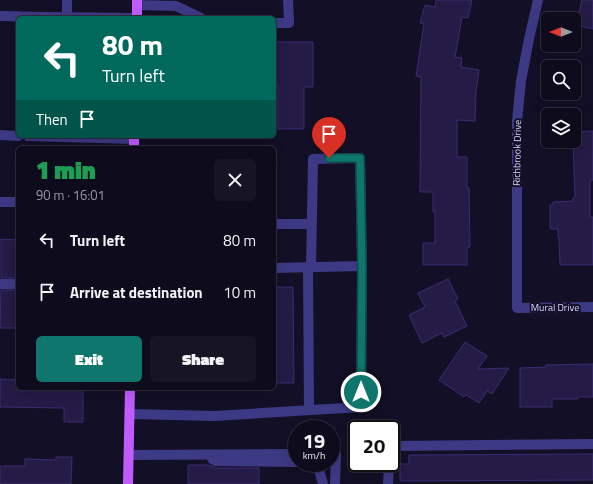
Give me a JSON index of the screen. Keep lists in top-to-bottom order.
{
  "streets": {
    "street": ["Richbrook Drive", "Mural Drive"]
  },
  "crossings": [
    ["Richbrook Drive", "Mural Drive"]
  ],
  "north": "left",
  "page": {
    "turn": ["80 m", "Turn left"],
    "then": "Then",
    "heading": ["1 min", "90 m · 16:01"],
    "list": [
      {
        "name": "Turn left",
        "value": "80 m"
      },
      {
        "name": "Arrive at destination",
        "value": "10 m"
      }
    ],
    "buttons": ["Exit", "Share"],
    "speed": "19 km/h",
    "limit": "20"
  }
}
